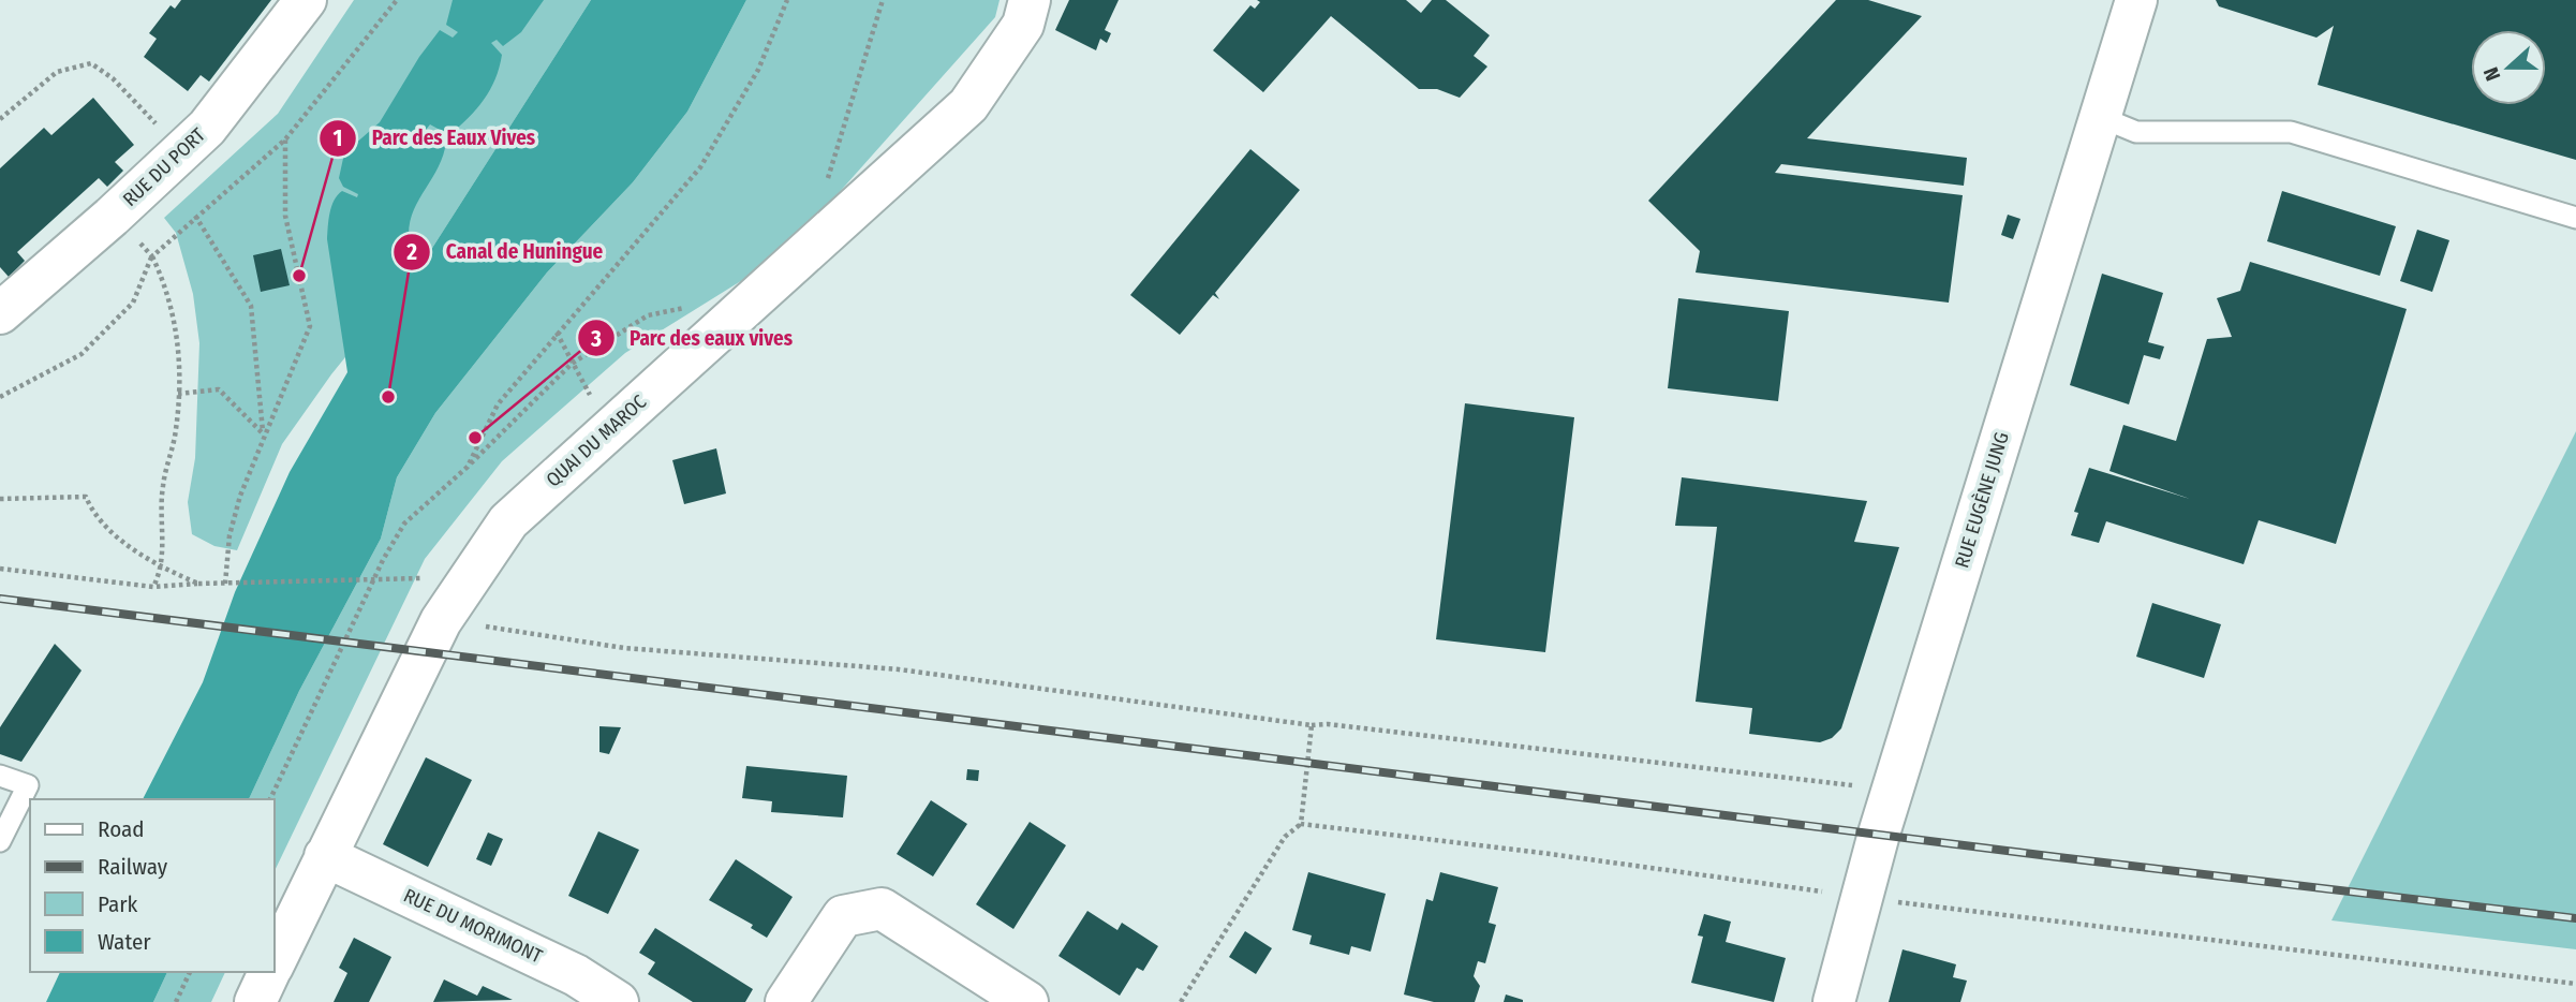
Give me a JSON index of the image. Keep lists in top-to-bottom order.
{
  "streets": {
    "street": [
      "RUE DU PORT",
      "QUAI DU MAROC",
      "RUE EUGÈNE JUNG",
      "RUE DU MORIMONT"
    ]
  },
  "crossings": [
    ["QUAI DU MAROC", "RUE DU MORIMONT"]
  ],
  "places": ["Parc des Eaux Vives", "Canal de Huningue", "Parc des eaux vives"],
  "legend": [
    "Road",
    "Railway",
    "Park",
    "Water"
  ],
  "north": "left"
}
